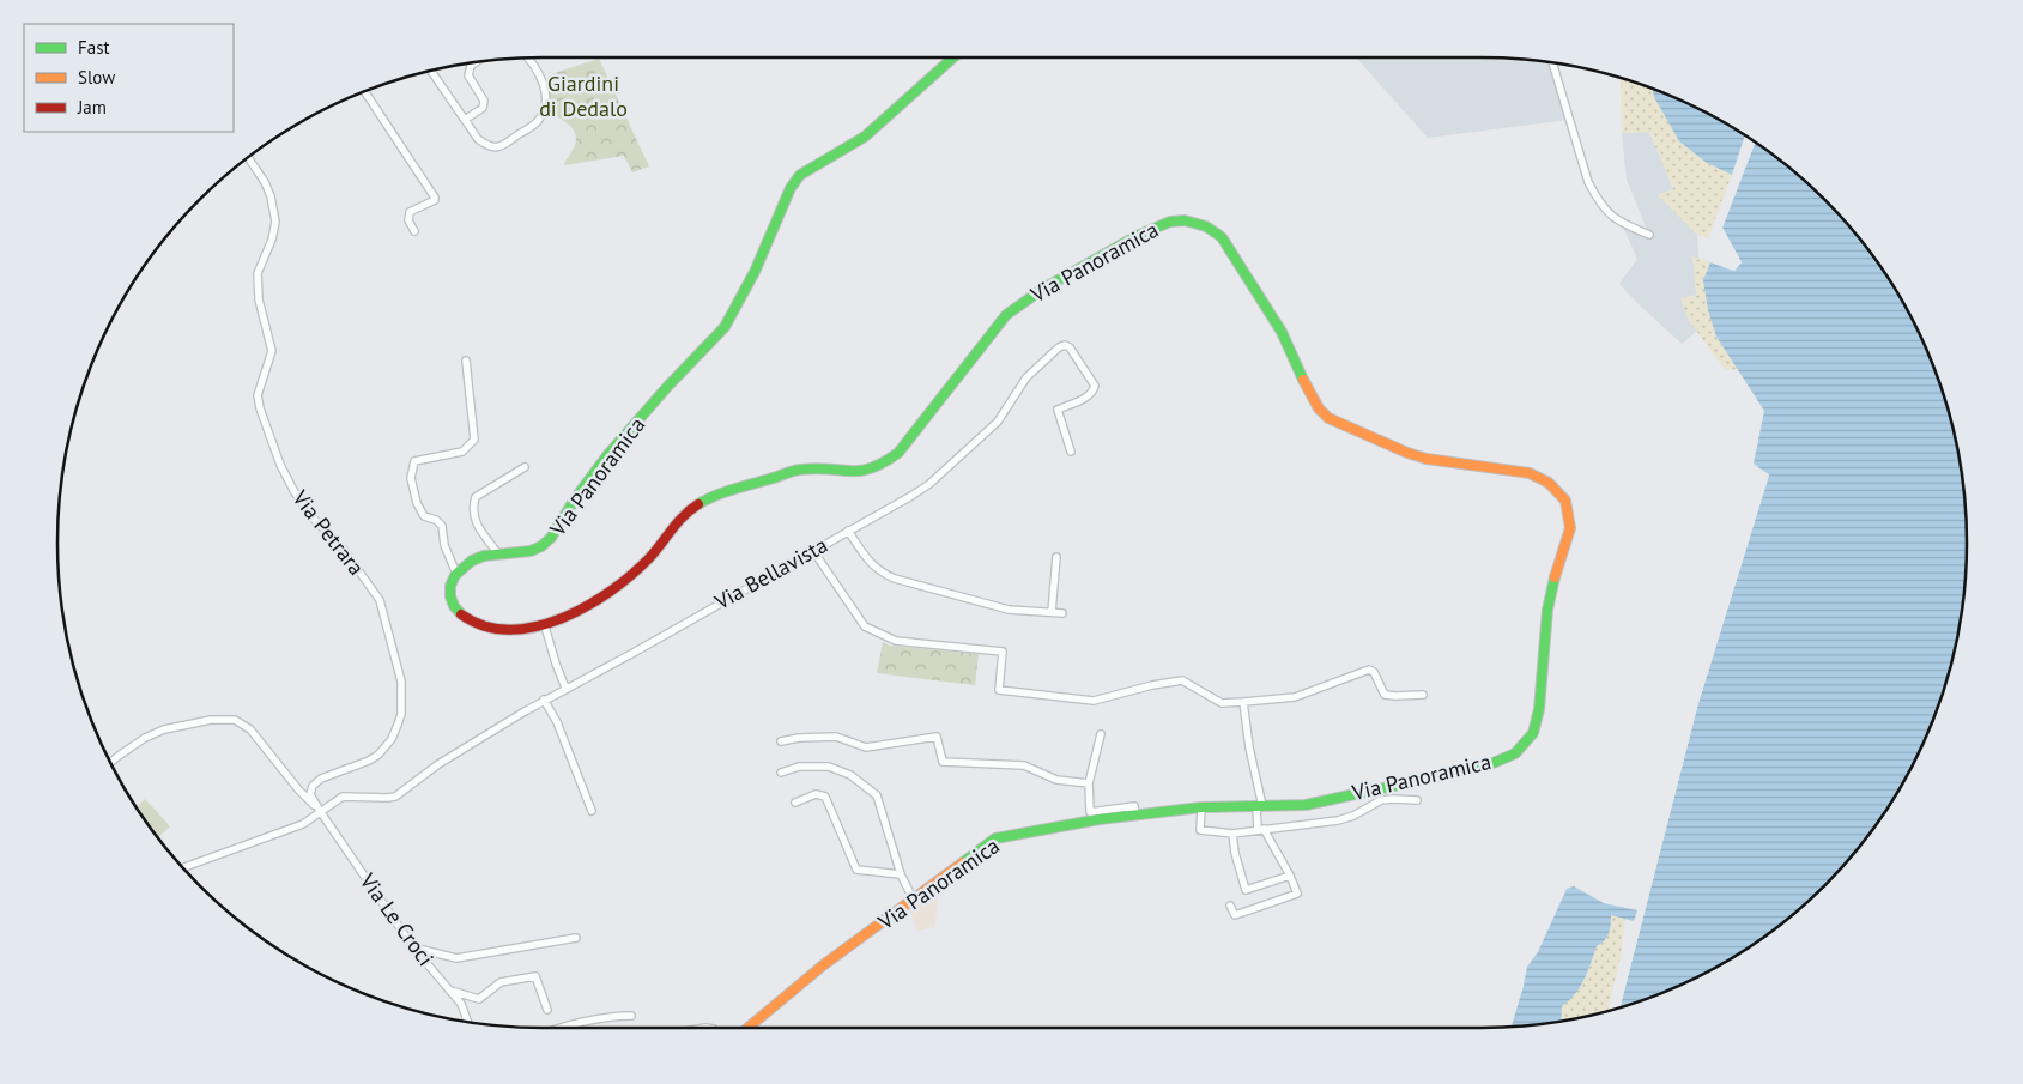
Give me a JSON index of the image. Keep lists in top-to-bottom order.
{
  "streets": {
    "street": [
      "Via Panoramica",
      "Via Petrara",
      "Via Bellavista",
      "Via Le Croci"
    ]
  },
  "crossings": [
    ["Via Petrara", "Via Bellavista"],
    ["Via Petrara", "Via Le Croci"],
    ["Via Bellavista", "Via Le Croci"]
  ],
  "parks": ["Giardini di Dedalo"],
  "legend": ["Fast", "Slow", "Jam"]
}
